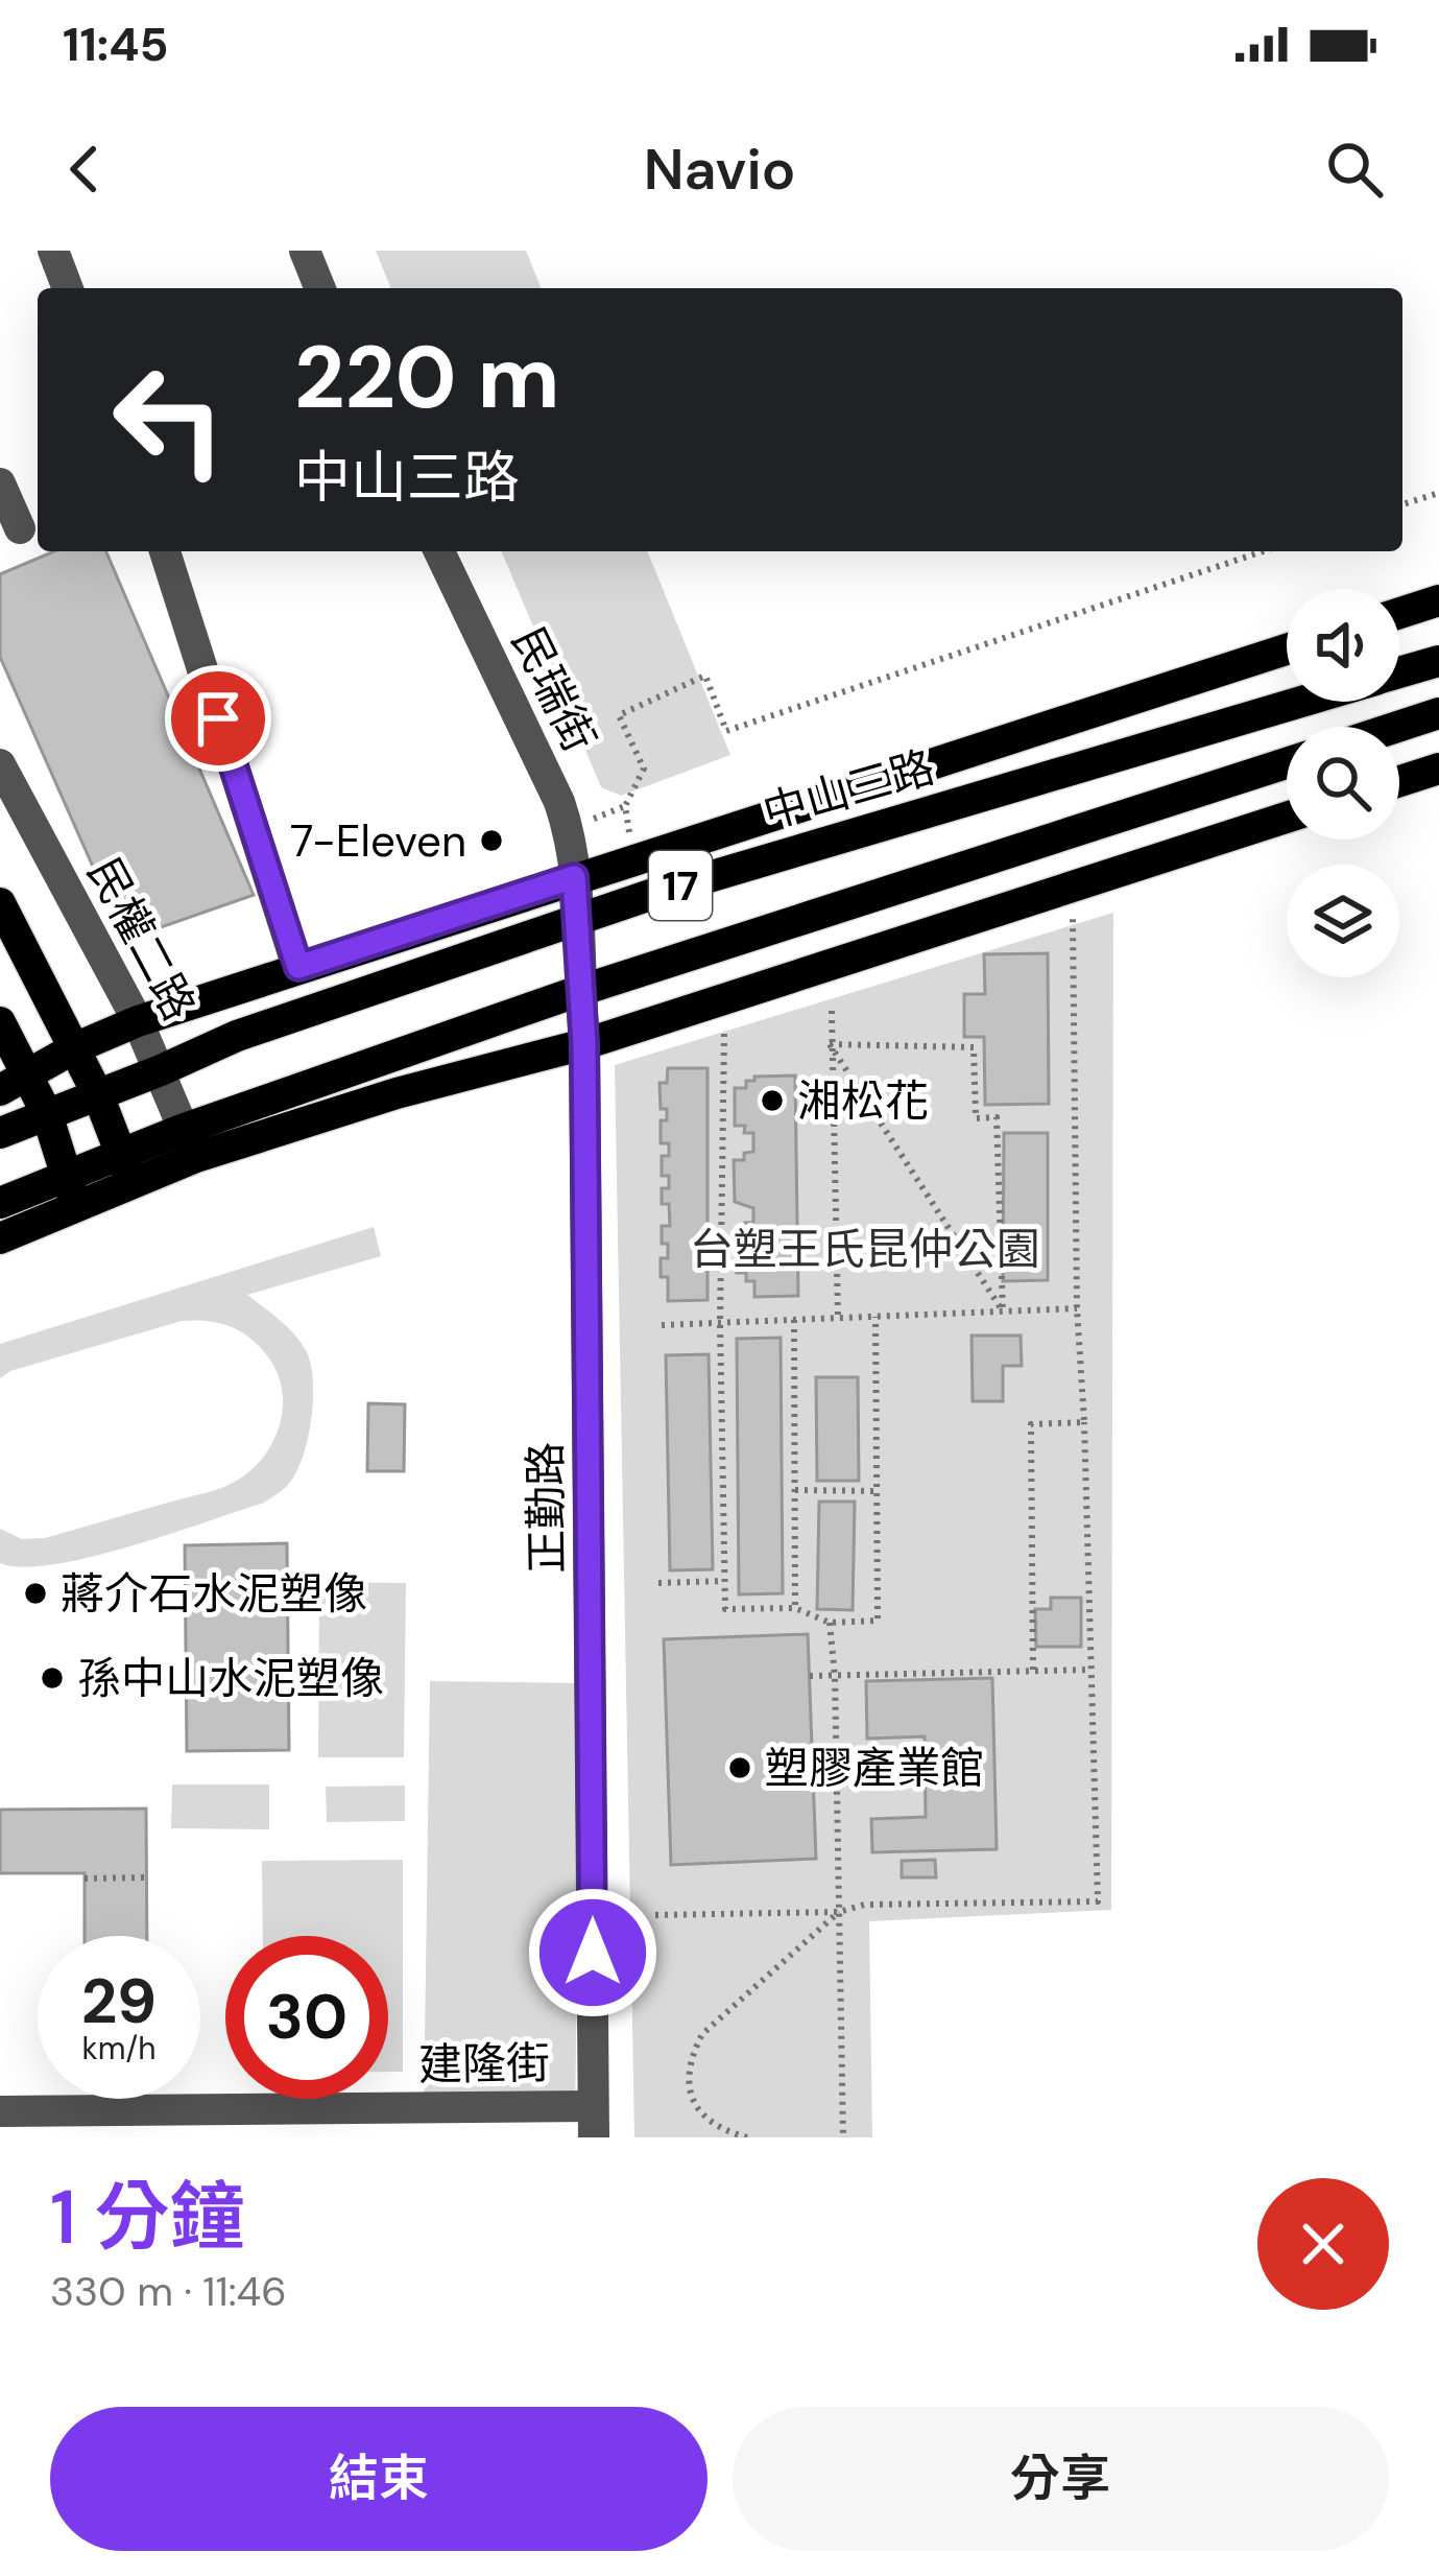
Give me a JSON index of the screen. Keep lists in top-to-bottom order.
{
  "streets": {
    "main road": ["中山三路", "17"],
    "street": [
      "民瑞街",
      "民權二路",
      "正勤路",
      "建隆街"
    ]
  },
  "crossings": [
    ["民瑞街", "中山三路"],
    ["民瑞街", "正勤路"],
    ["中山三路", "民權二路"],
    ["中山三路", "正勤路"],
    ["17", "民權二路"],
    ["17", "正勤路"],
    ["正勤路", "建隆街"]
  ],
  "parks": ["台塑王氏昆仲公園"],
  "places": [
    "7-Eleven",
    "湘松花",
    "蔣介石水泥塑像",
    "孫中山水泥塑像",
    "塑膠產業館"
  ],
  "page": {
    "status": "11:45",
    "header": "Navio",
    "turn": ["220 m", "中山三路"],
    "speed": "29 km/h",
    "limit": "30",
    "heading": ["1 分鐘", "330 m · 11:46"],
    "buttons": ["結束", "分享"]
  }
}
